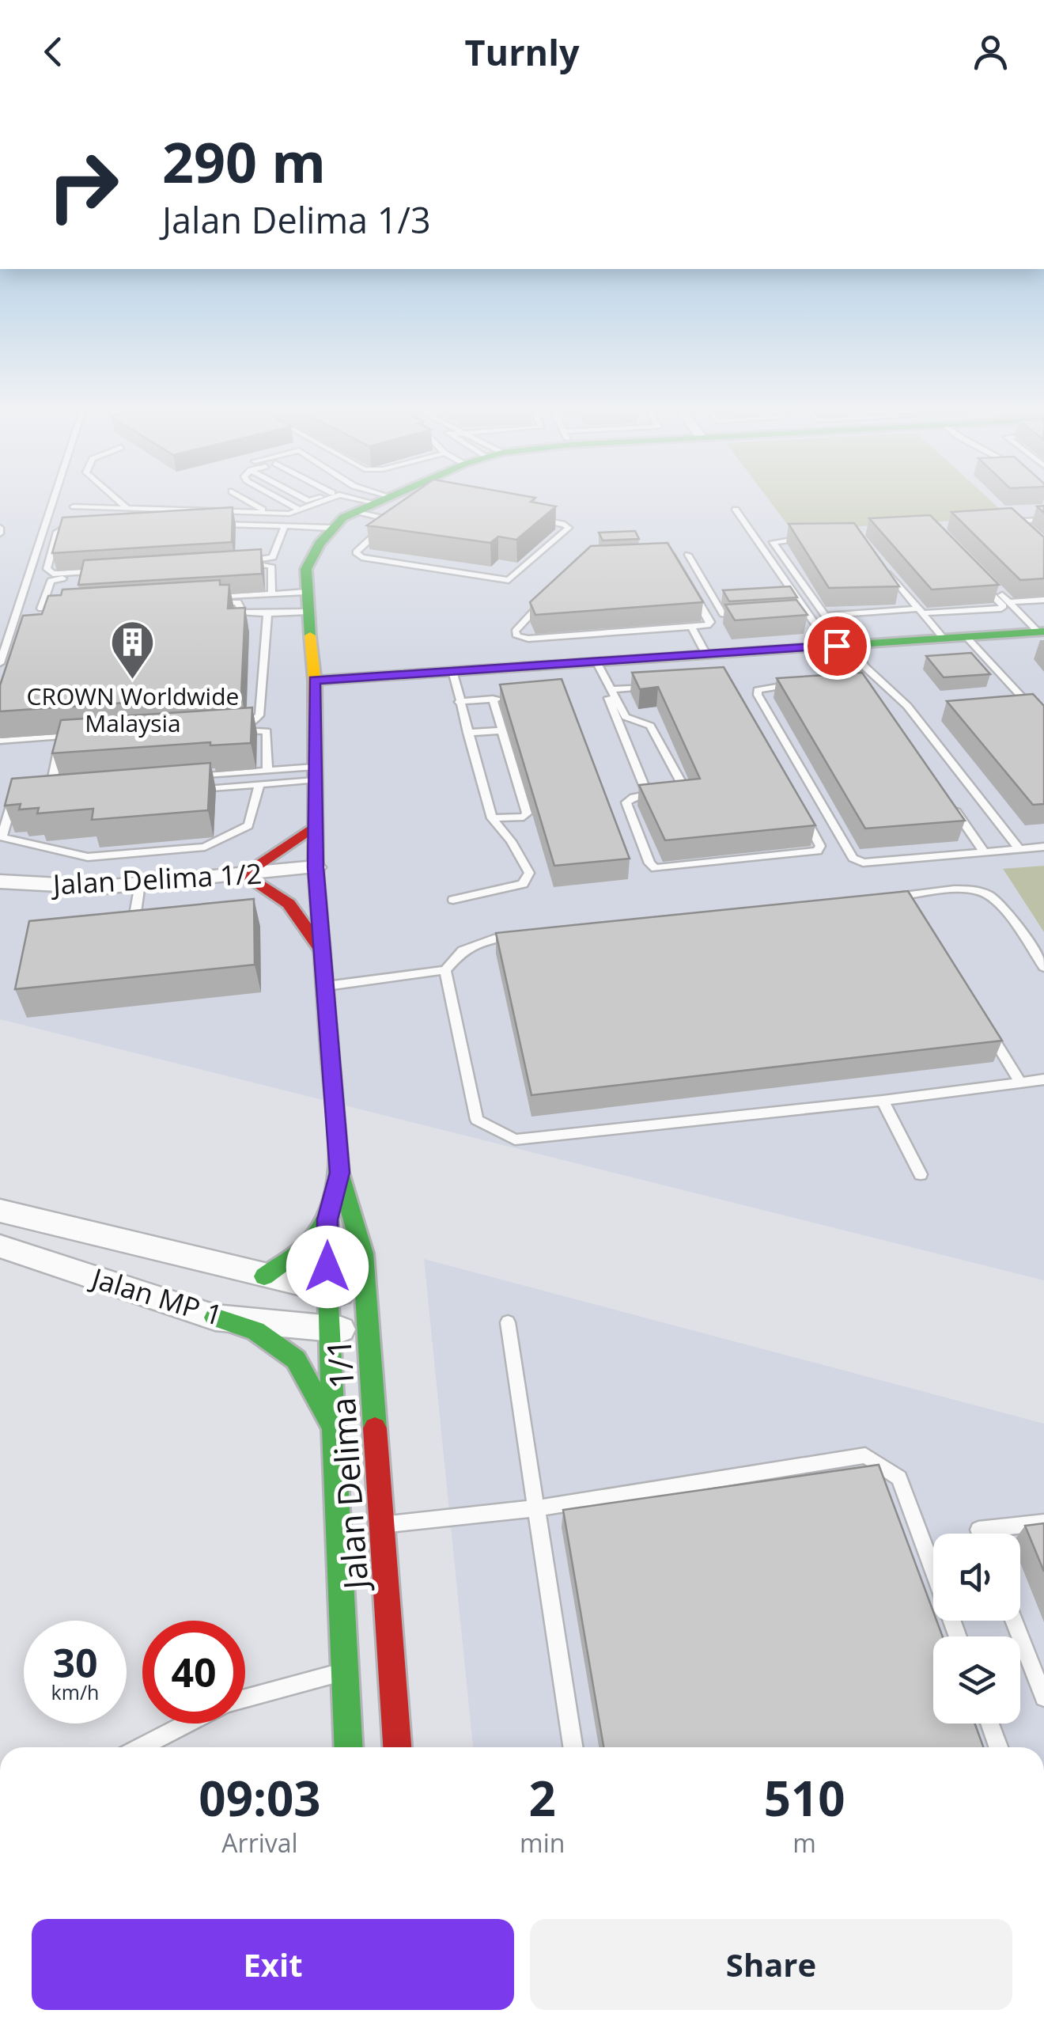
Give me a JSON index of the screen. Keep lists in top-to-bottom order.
{
  "streets": {
    "street": ["Jalan Delima 1/2", "Jalan MP 1", "Jalan Delima 1/1"]
  },
  "crossings": [
    ["Jalan Delima 1/2", "Jalan Delima 1/1"],
    ["Jalan MP 1", "Jalan Delima 1/1"]
  ],
  "places": {
    "building": ["CROWN Worldwide Malaysia"]
  },
  "page": {
    "header": "Turnly",
    "turn": ["290 m", "Jalan Delima 1/3"],
    "speed": "30 km/h",
    "limit": "40",
    "eta": [
      "09:03",
      "Arrival",
      "2",
      "min",
      "510",
      "m"
    ],
    "buttons": ["Exit", "Share"]
  }
}
